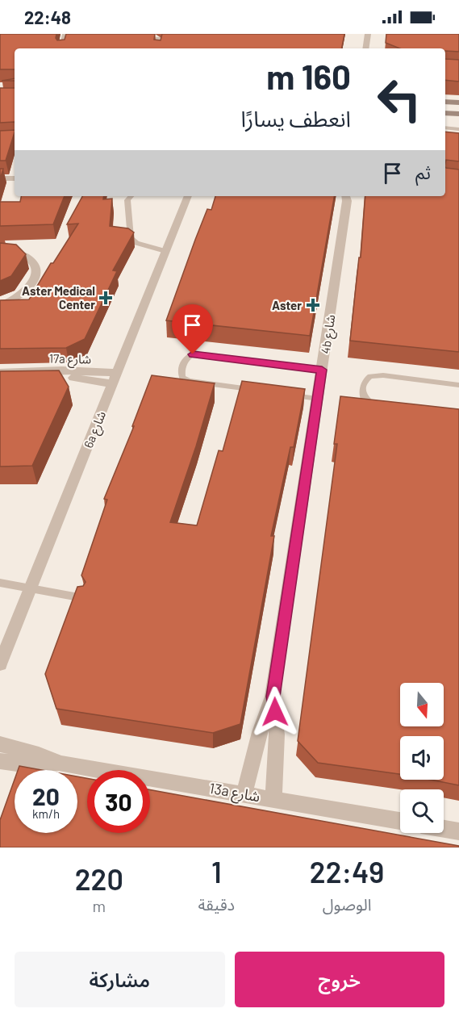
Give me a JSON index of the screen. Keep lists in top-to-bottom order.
{
  "streets": {
    "street": [
      "4b شارع",
      "17a شارع",
      "6a شارع",
      "13a شارع"
    ]
  },
  "crossings": [
    ["4b شارع", "13a شارع"],
    ["17a شارع", "6a شارع"]
  ],
  "places": {
    "health": ["Aster Medical Center", "Aster"]
  },
  "north": "bottom",
  "page": {
    "status": "22:48",
    "turn": ["160 m", "انعطف يسارًا"],
    "then": "ثم",
    "speed": "20 km/h",
    "limit": "30",
    "eta": [
      "22:49",
      "الوصول",
      "1",
      "دقيقة",
      "220",
      "m"
    ],
    "buttons": ["خروج", "مشاركة"]
  }
}
